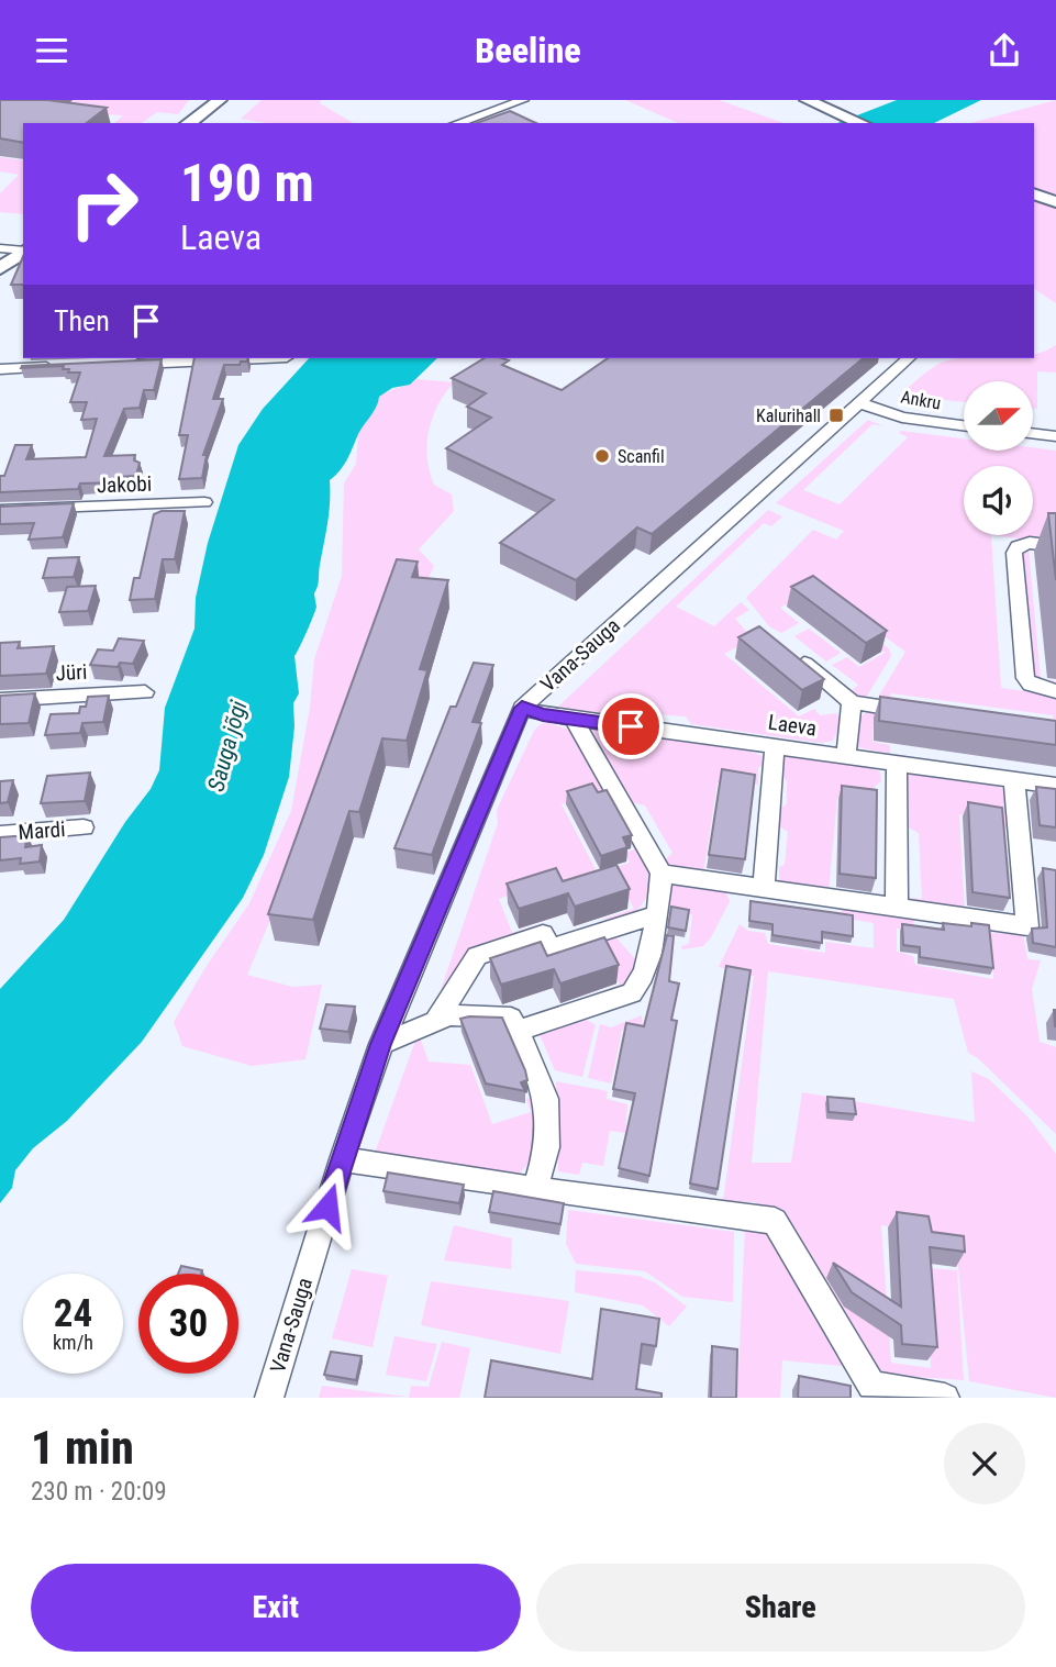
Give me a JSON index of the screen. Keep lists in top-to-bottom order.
{
  "streets": {
    "street": [
      "Ankru",
      "Jakobi",
      "Vana-Sauga",
      "Jüri",
      "Laeva",
      "Mardi"
    ]
  },
  "crossings": [
    ["Ankru", "Vana-Sauga"],
    ["Vana-Sauga", "Laeva"]
  ],
  "water": ["Sauga jõgi"],
  "places": {
    "transit": ["Kalurihall"],
    "other": ["Scanfil"]
  },
  "north": "right",
  "page": {
    "header": "Beeline",
    "turn": ["190 m", "Laeva"],
    "then": "Then",
    "speed": "24 km/h",
    "limit": "30",
    "heading": ["1 min", "230 m · 20:09"],
    "buttons": ["Exit", "Share"]
  }
}
